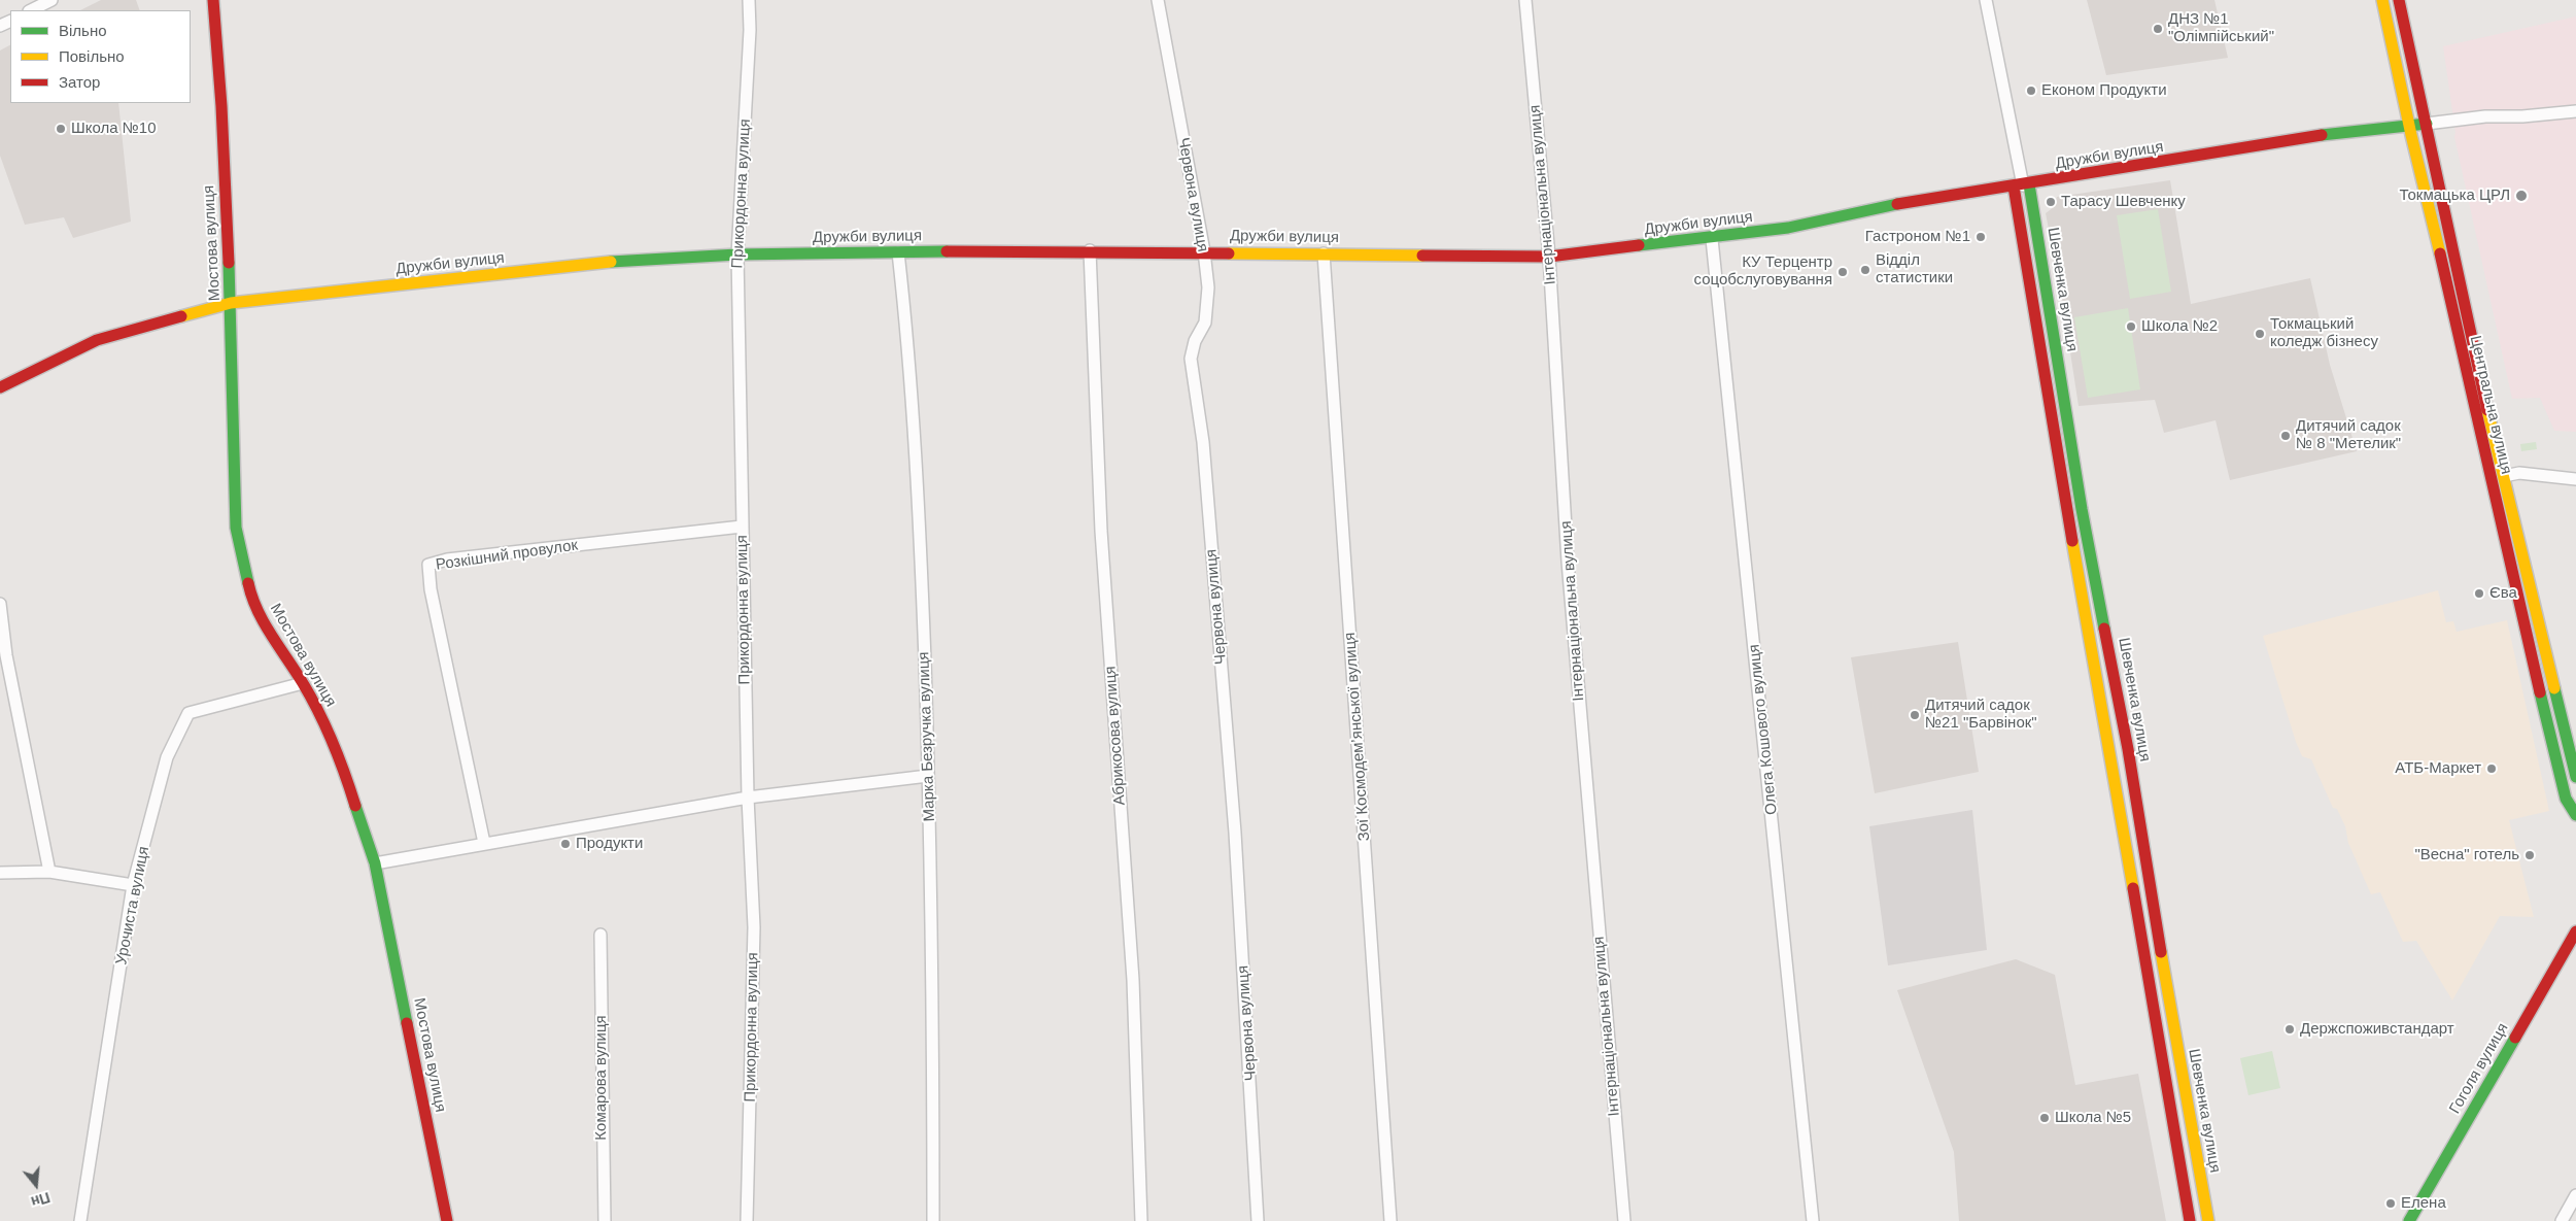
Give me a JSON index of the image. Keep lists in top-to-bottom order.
{
  "streets": {
    "street": [
      "Дружби вулиця",
      "Прикордонна вулиця",
      "Червона вулиця",
      "Інтернаціональна вулиця",
      "Мостова вулиця",
      "Шевченка вулиця",
      "Центральна вулиця",
      "Розкішний провулок",
      "Олега Кошового вулиця",
      "Абрикосова вулиця",
      "Марка Безручка вулиця",
      "Зої Космодем’янської вулиця",
      "Урочиста вулиця",
      "Гоголя вулиця",
      "Комарова вулиця"
    ]
  },
  "crossings": [
    ["Дружби вулиця", "Прикордонна вулиця"],
    ["Дружби вулиця", "Червона вулиця"],
    ["Дружби вулиця", "Інтернаціональна вулиця"],
    ["Дружби вулиця", "Мостова вулиця"],
    ["Дружби вулиця", "Шевченка вулиця"],
    ["Дружби вулиця", "Центральна вулиця"],
    ["Дружби вулиця", "Олега Кошового вулиця"],
    ["Дружби вулиця", "Абрикосова вулиця"],
    ["Дружби вулиця", "Марка Безручка вулиця"],
    ["Дружби вулиця", "Зої Космодем’янської вулиця"],
    ["Прикордонна вулиця", "Розкішний провулок"],
    ["Мостова вулиця", "Урочиста вулиця"]
  ],
  "places": [
    "ДНЗ №1 \"Олімпійський\"",
    "Економ Продукти",
    "Школа №10",
    "Токмацька ЦРЛ",
    "Тарасу Шевченку",
    "Гастроном №1",
    "Відділ статистики",
    "КУ Терцентр соцобслуговування",
    "Школа №2",
    "Токмацький коледж бізнесу",
    "Дитячий садок № 8 \"Метелик\"",
    "Єва",
    "Дитячий садок №21 \"Барвінок\"",
    "АТБ-Маркет",
    "Продукти",
    "\"Весна\" готель",
    "Держспоживстандарт",
    "Школа №5",
    "Елена"
  ],
  "legend": ["Вільно", "Повільно", "Затор"],
  "north": "bottom"
}
